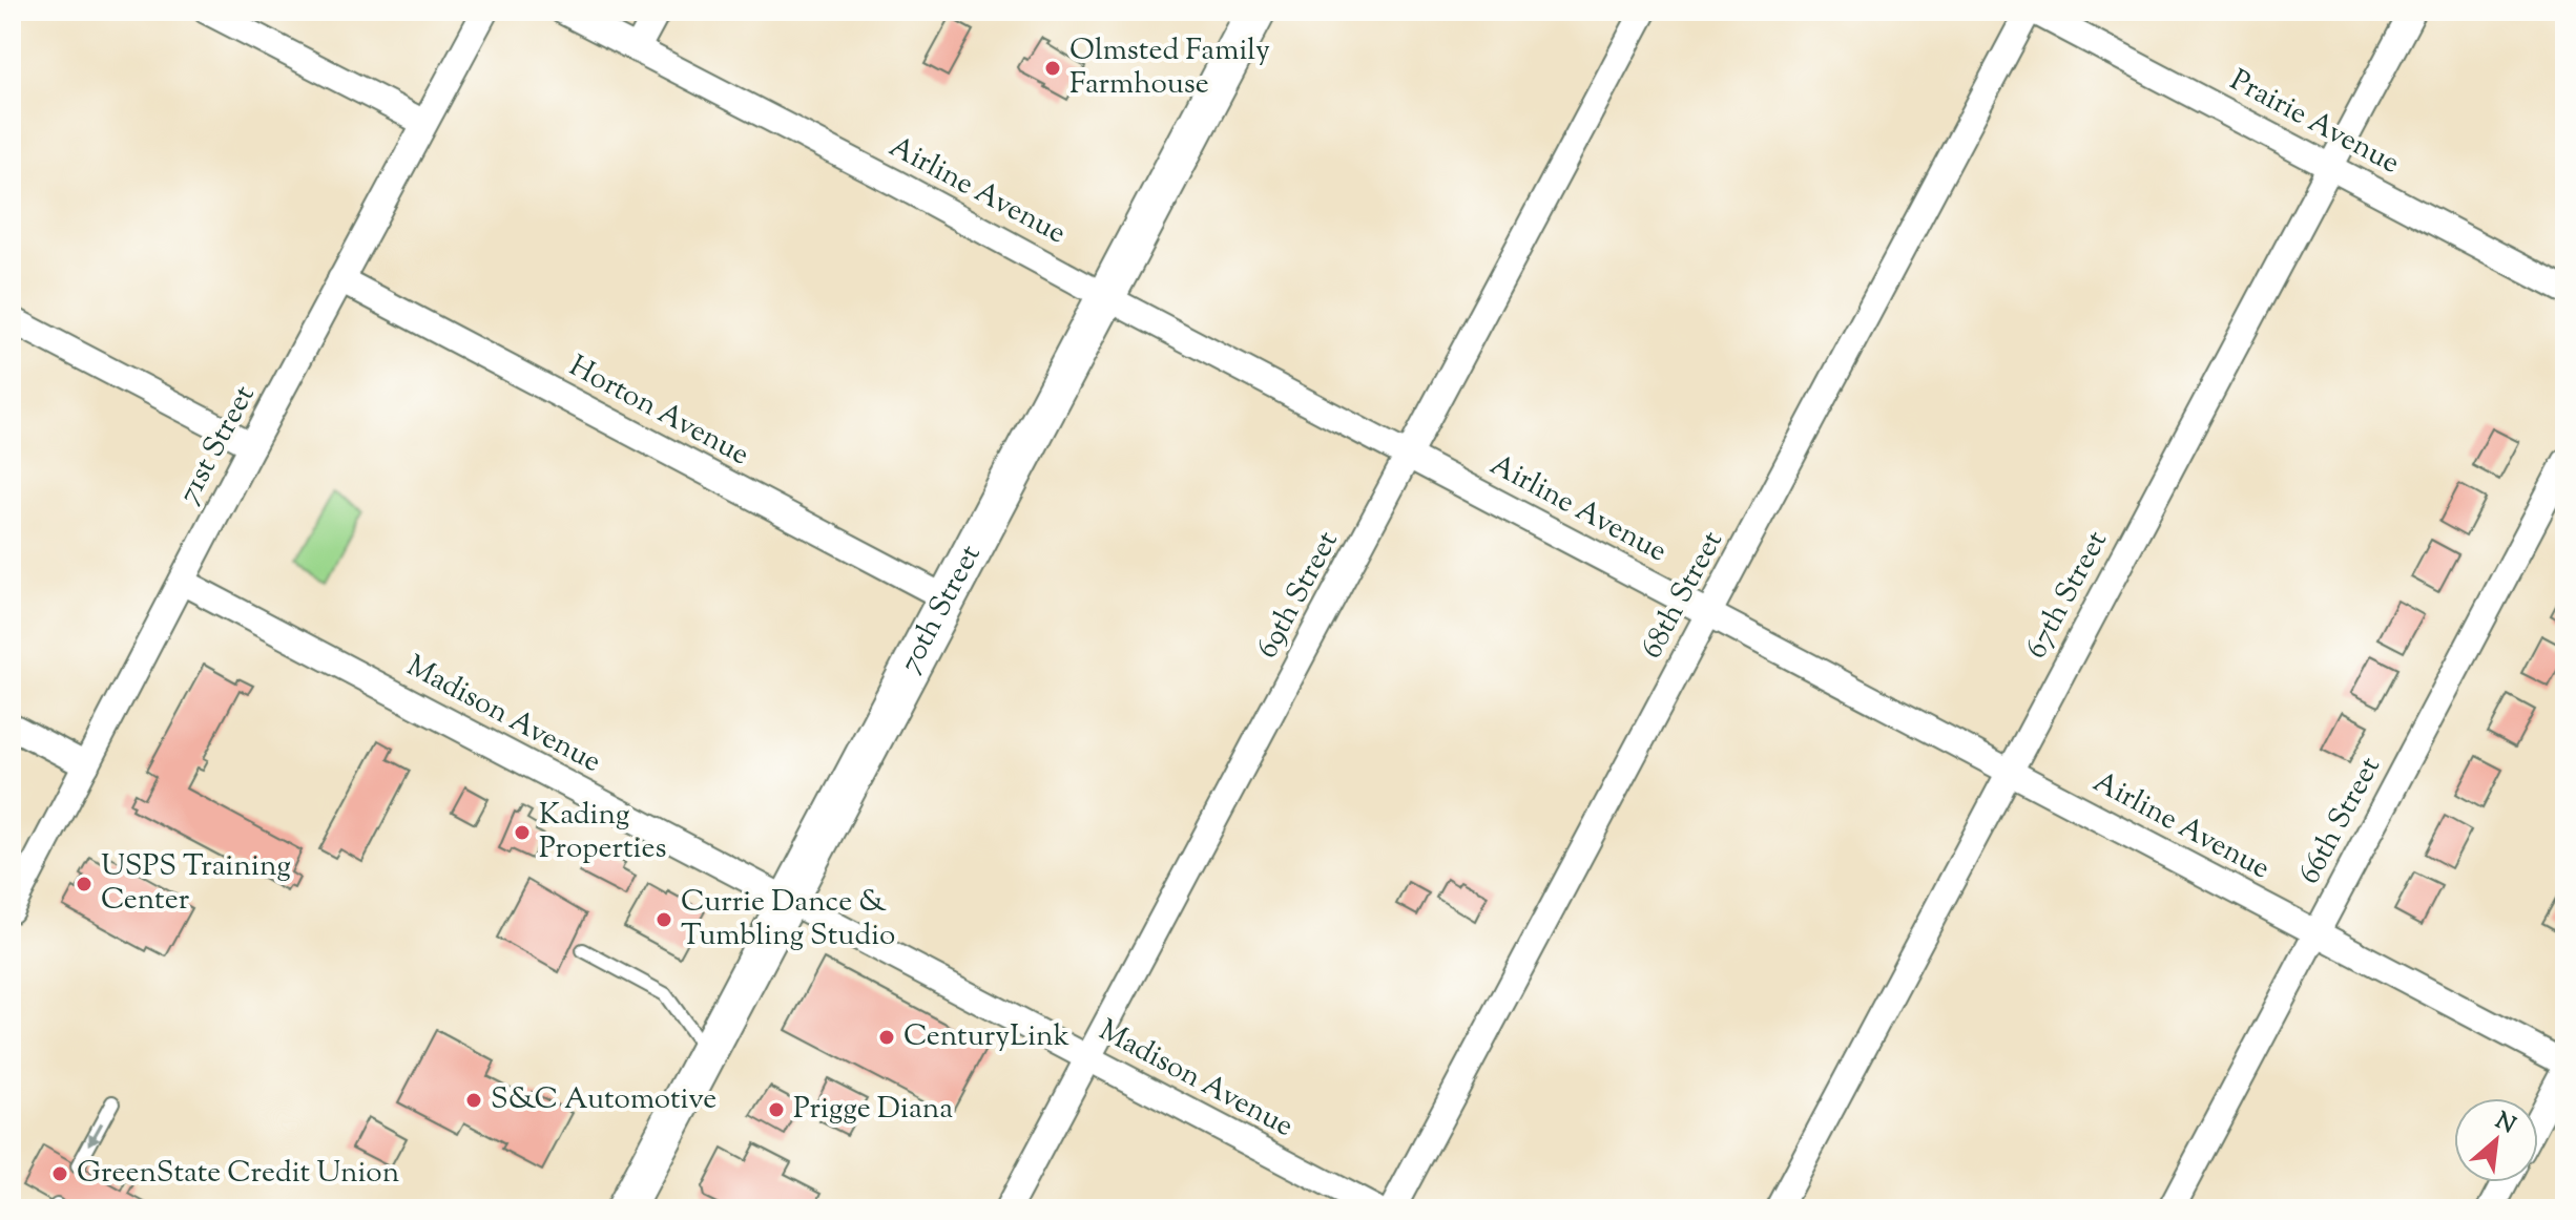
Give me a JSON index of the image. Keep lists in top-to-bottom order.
{
  "streets": {
    "main road": ["70th Street"],
    "street": [
      "Prairie Avenue",
      "Airline Avenue",
      "Horton Avenue",
      "71st Street",
      "69th Street",
      "68th Street",
      "67th Street",
      "Madison Avenue",
      "66th Street"
    ]
  },
  "crossings": [
    ["Prairie Avenue", "68th Street"],
    ["Prairie Avenue", "67th Street"],
    ["Airline Avenue", "69th Street"],
    ["Airline Avenue", "68th Street"],
    ["Airline Avenue", "67th Street"],
    ["Airline Avenue", "70th Street"],
    ["Airline Avenue", "66th Street"],
    ["Horton Avenue", "71st Street"],
    ["Horton Avenue", "70th Street"],
    ["71st Street", "Madison Avenue"],
    ["69th Street", "Madison Avenue"],
    ["70th Street", "Madison Avenue"]
  ],
  "places": [
    "Olmsted Family Farmhouse",
    "Kading Properties",
    "USPS Training Center",
    "Currie Dance & Tumbling Studio",
    "CenturyLink",
    "S&C Automotive",
    "Prigge Diana",
    "GreenState Credit Union"
  ],
  "north": "top right"
}
